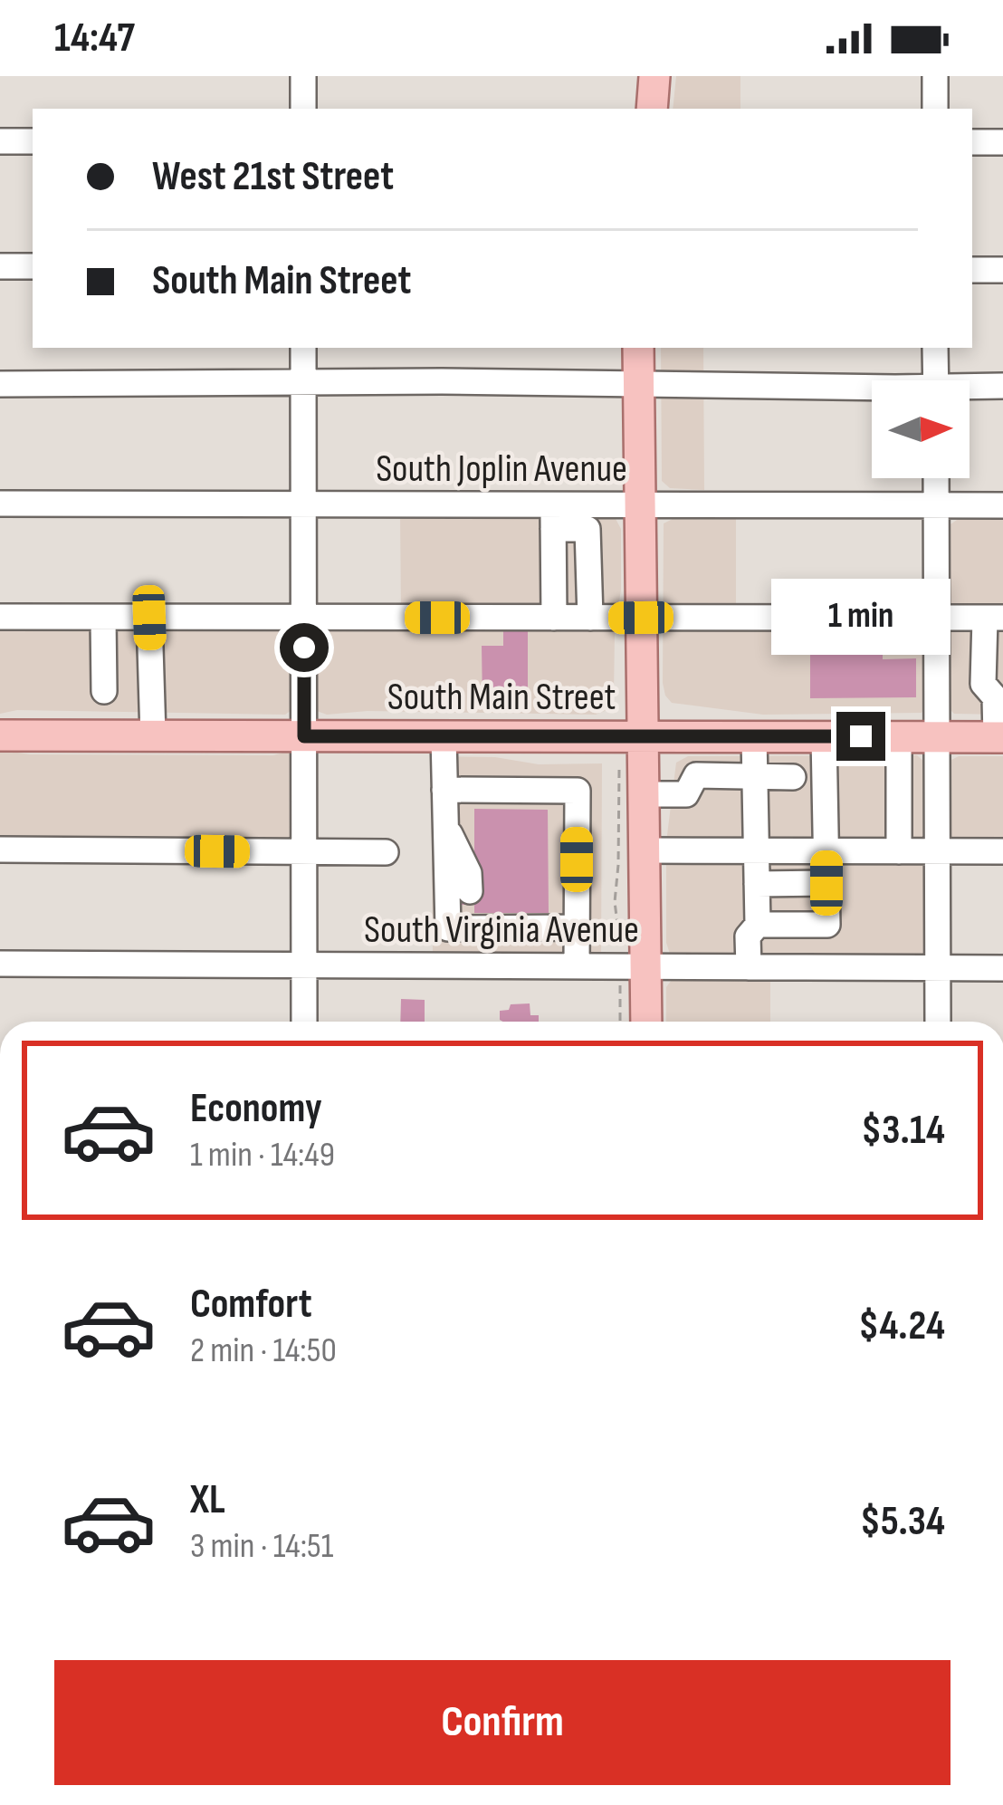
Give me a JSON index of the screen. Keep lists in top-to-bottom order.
{
  "streets": {
    "main road": ["South Main Street"],
    "street": ["South Joplin Avenue", "South Virginia Avenue"]
  },
  "north": "right",
  "page": {
    "status": "14:47",
    "banner": ["West 21st Street", "South Main Street"],
    "bubble": "1 min",
    "list": [
      {
        "name": "Economy",
        "note": "1 min · 14:49",
        "value": "$3.14"
      },
      {
        "name": "Comfort",
        "note": "2 min · 14:50",
        "value": "$4.24"
      },
      {
        "name": "XL",
        "note": "3 min · 14:51",
        "value": "$5.34"
      }
    ],
    "buttons": "Confirm"
  }
}
